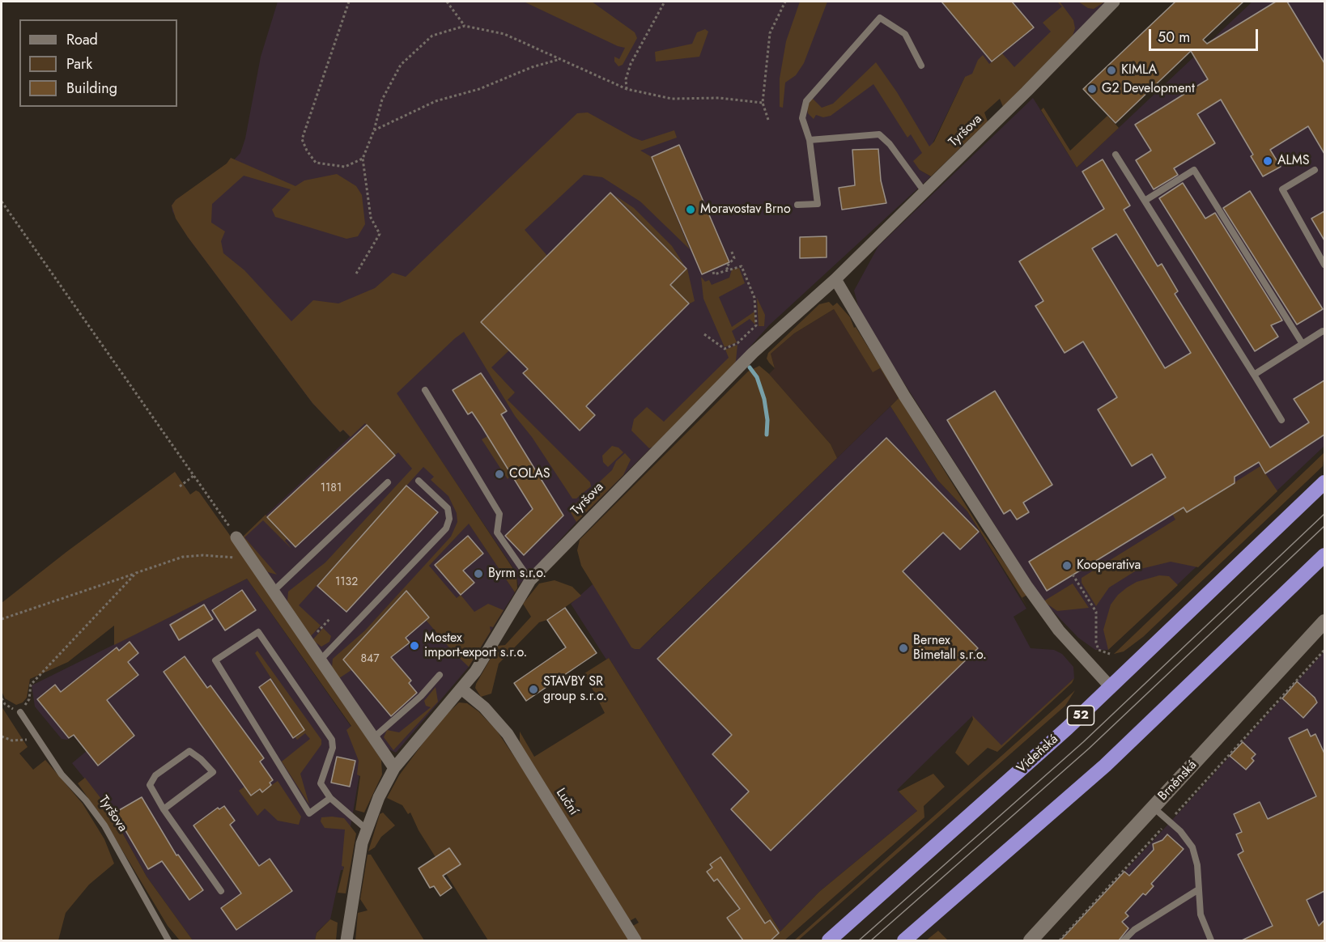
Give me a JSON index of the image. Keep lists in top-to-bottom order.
{
  "streets": {
    "highway": ["52", "Vídeňská"],
    "street": ["Tyršova", "Brněnská", "Luční"]
  },
  "crossings": [
    ["Tyršova", "Luční"]
  ],
  "places": [
    "KIMLA",
    "G2 Development",
    "ALMS",
    "Moravostav Brno",
    "COLAS",
    "Kooperativa",
    "Byrm s.r.o.",
    "Mostex import-export s.r.o.",
    "Bernex Bimetall s.r.o.",
    "STAVBY SR group s.r.o."
  ],
  "house_numbers": ["1181", "1132", "847"],
  "legend": ["Road", "Park", "Building"],
  "scale_bar": "50 m"
}
